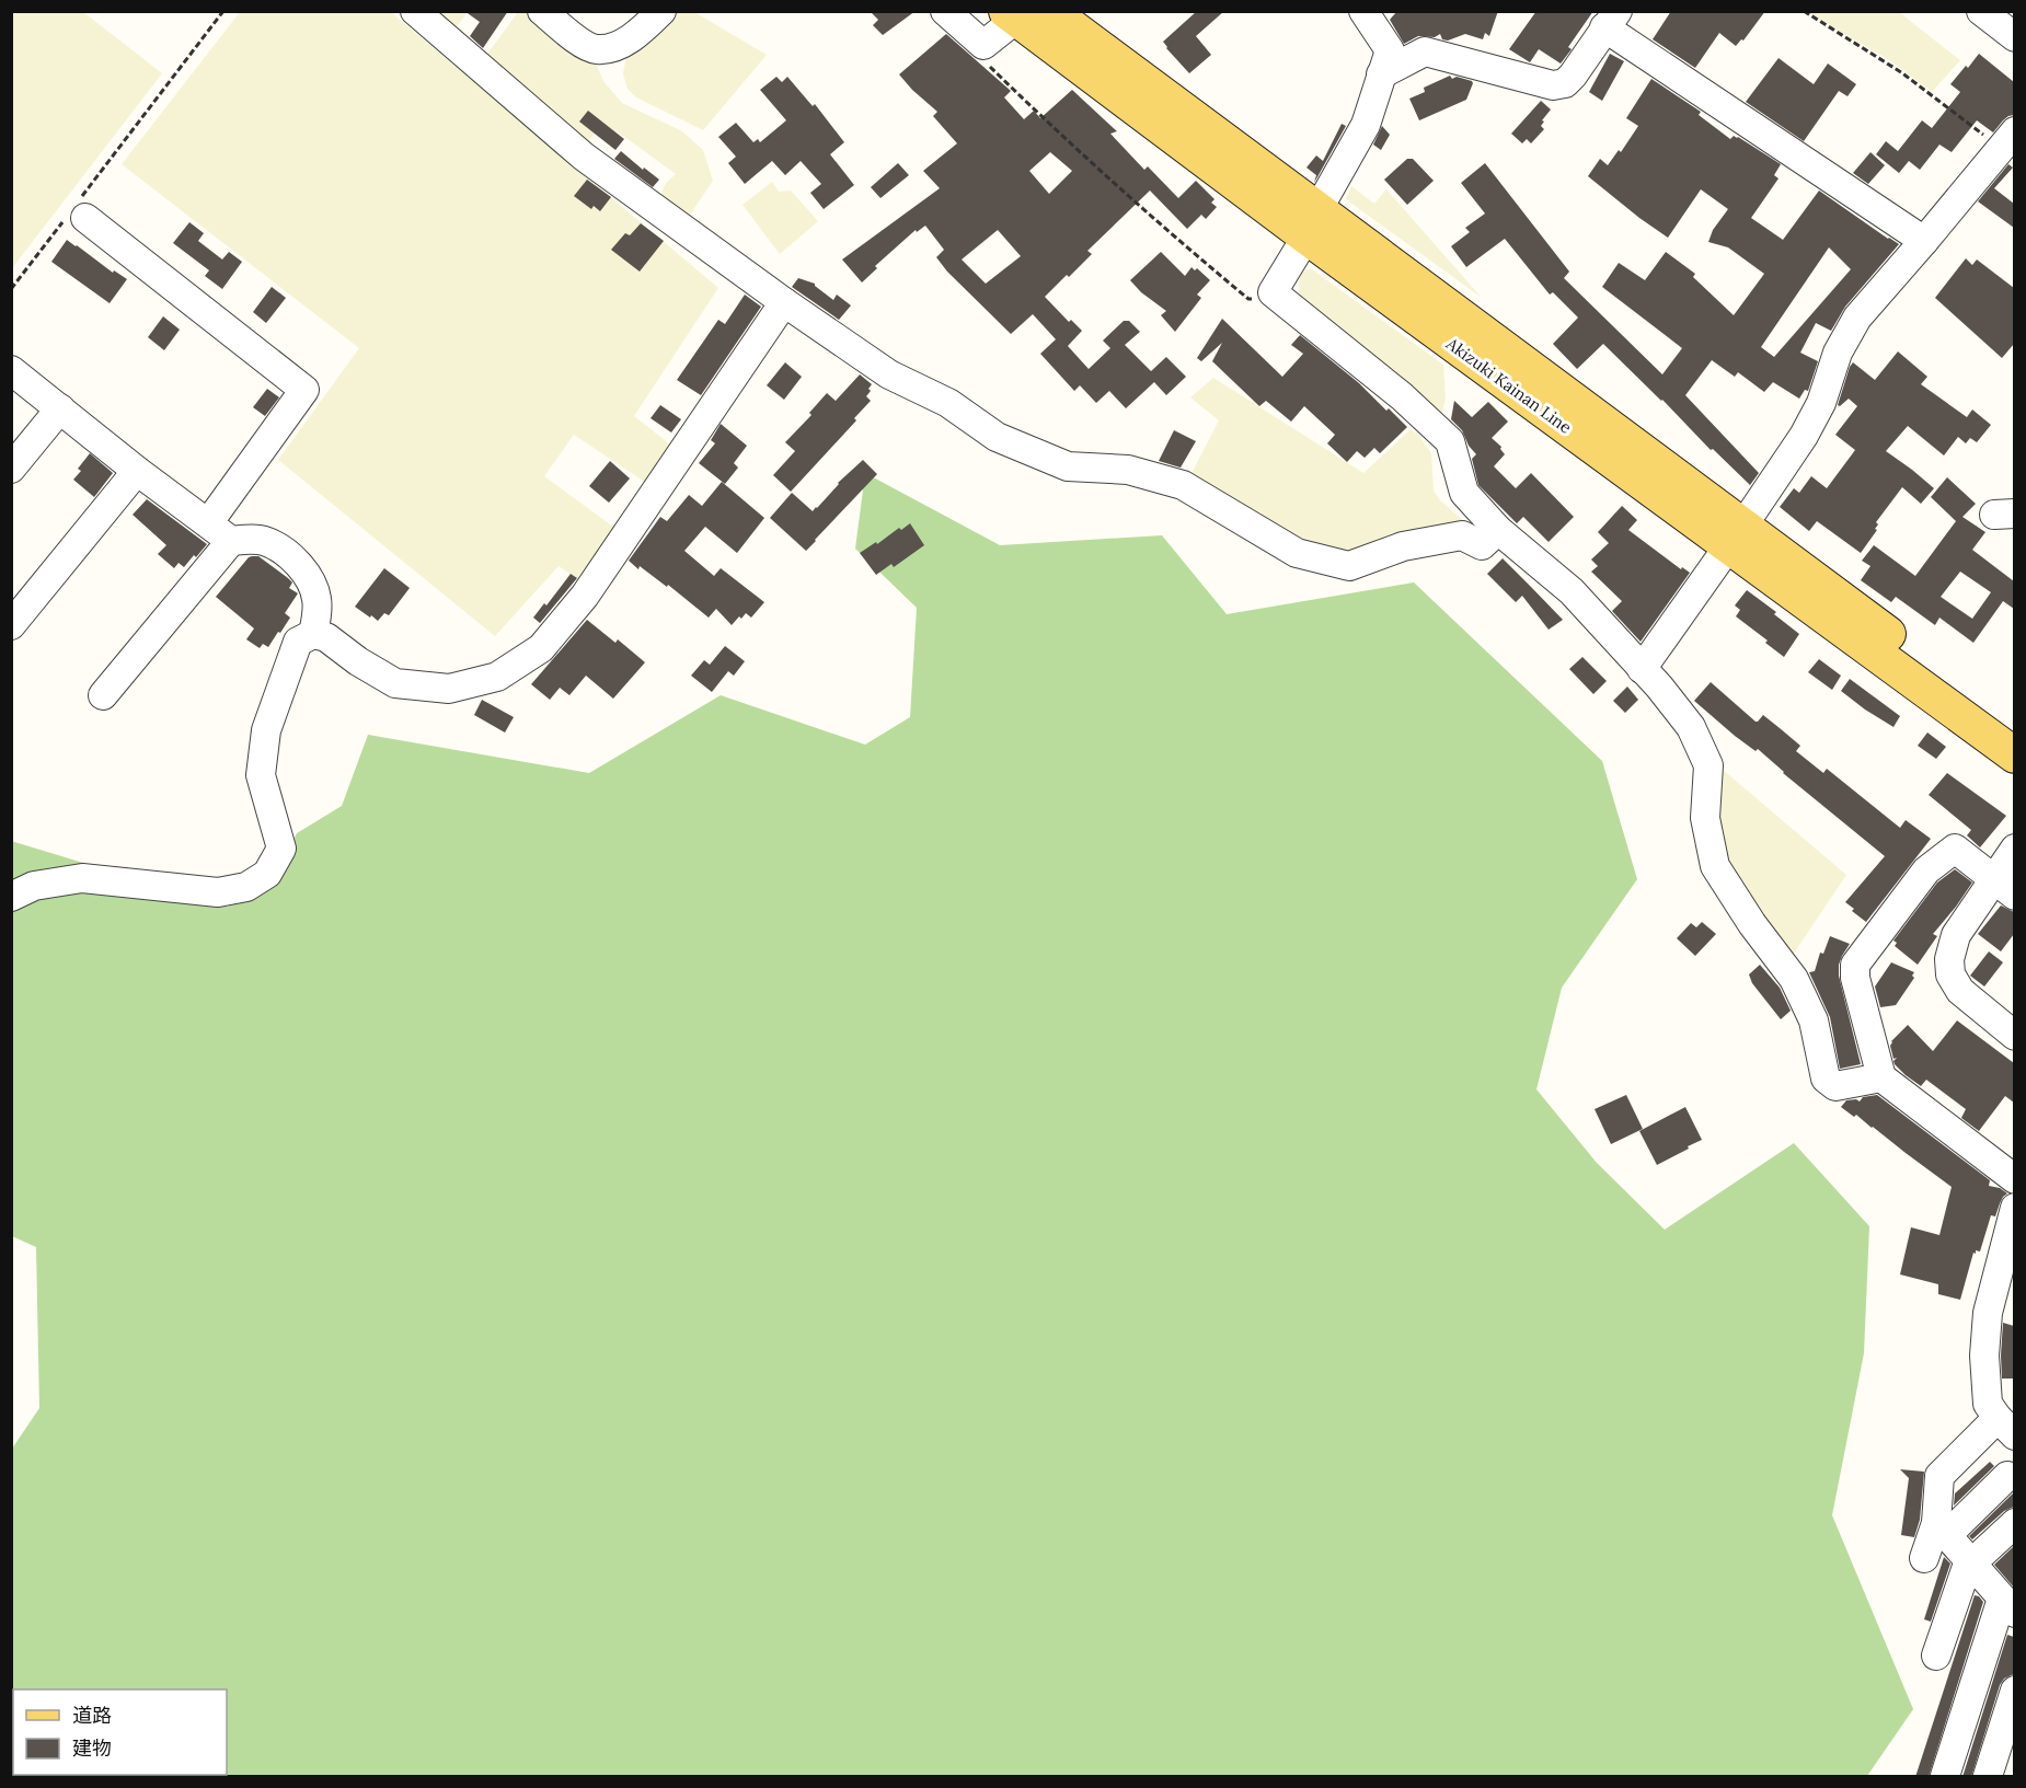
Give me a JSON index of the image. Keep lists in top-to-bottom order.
{
  "streets": {
    "main road": ["Akizuki Kainan Line"]
  },
  "legend": ["道路", "建物"]
}
